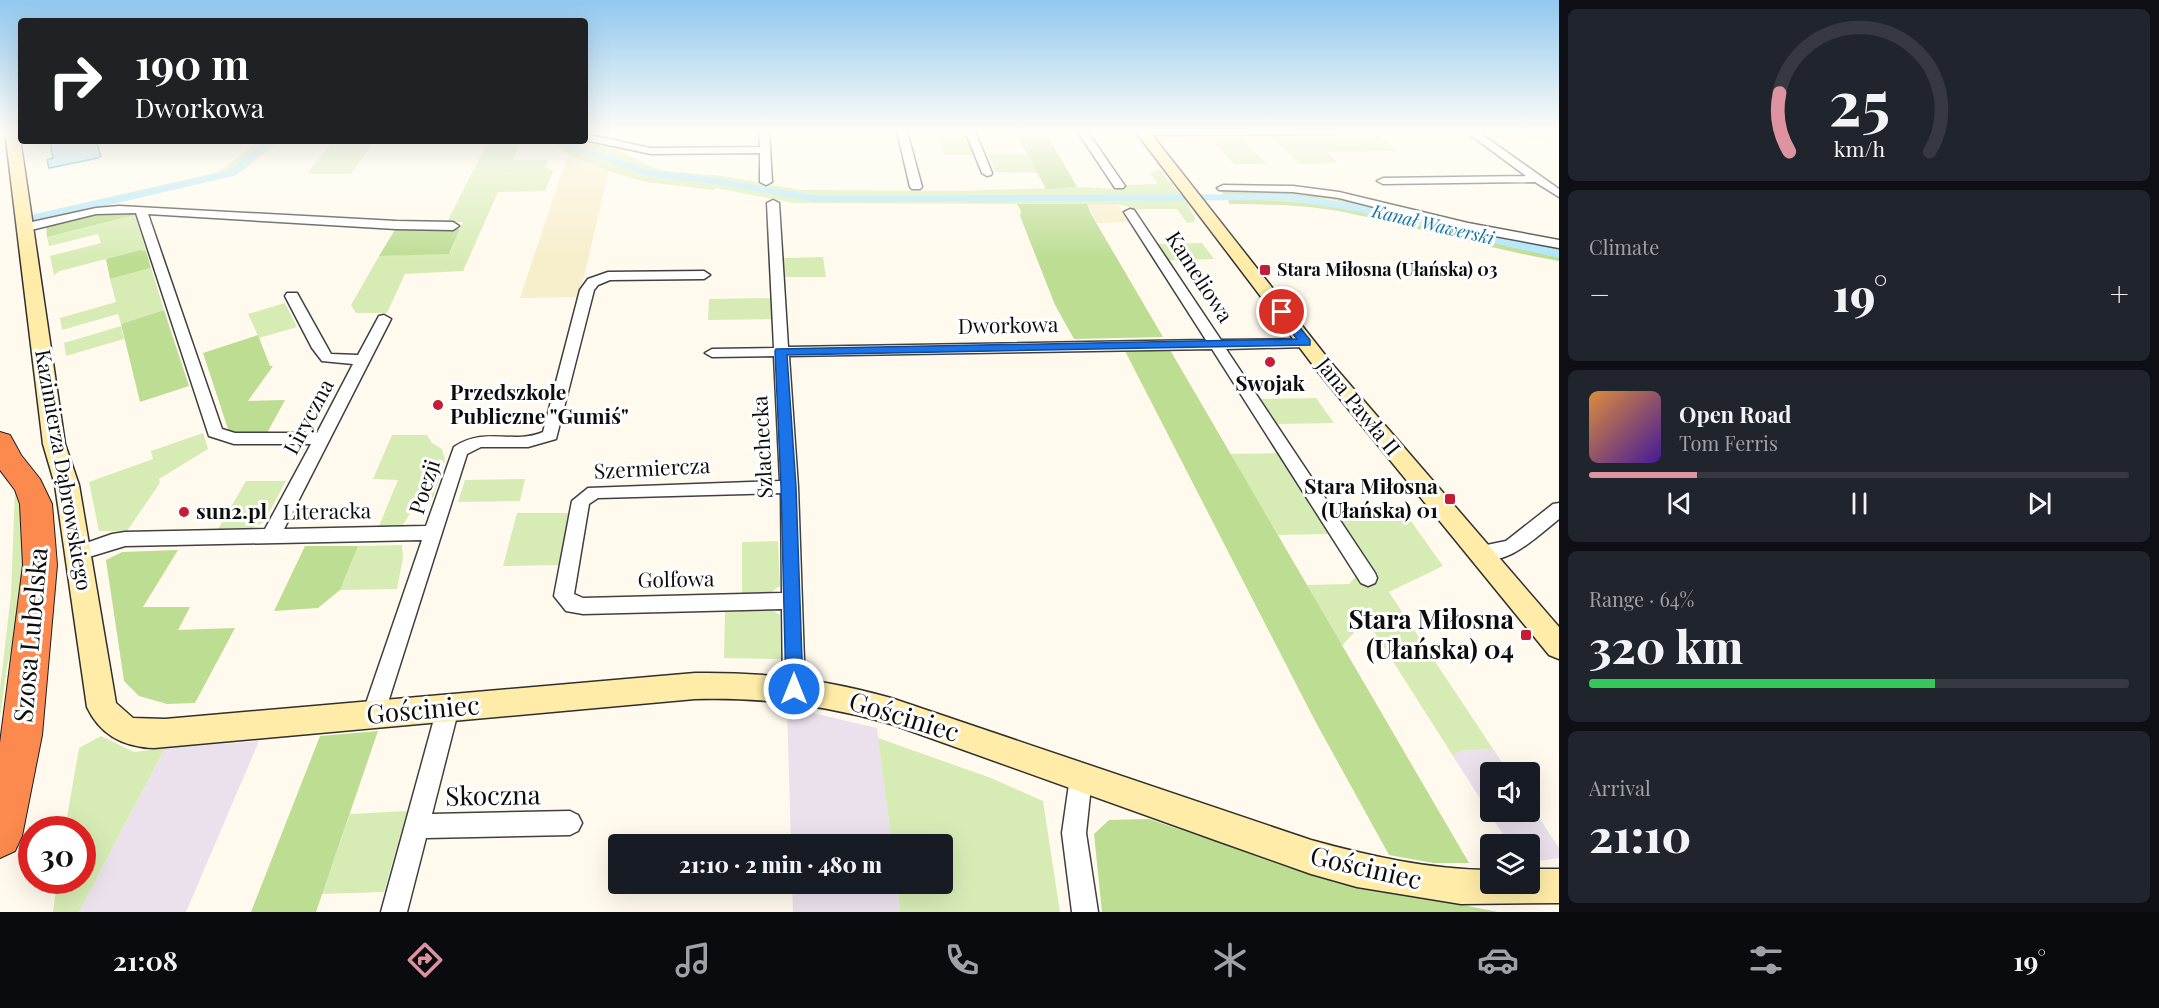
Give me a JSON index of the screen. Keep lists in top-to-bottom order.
{
  "streets": {
    "highway": ["Szosa Lubelska"],
    "street": [
      "Kameliowa",
      "Dworkowa",
      "Jana Pawła II",
      "Liryczna",
      "Szlachecka",
      "Szermiercza",
      "Kazimierza Dąbrowskiego",
      "Poezji",
      "Literacka",
      "Golfowa",
      "Gościniec",
      "Skoczna"
    ]
  },
  "crossings": [
    ["Kameliowa", "Dworkowa"],
    ["Dworkowa", "Jana Pawła II"],
    ["Dworkowa", "Szlachecka"],
    ["Liryczna", "Literacka"],
    ["Szlachecka", "Szermiercza"],
    ["Szlachecka", "Golfowa"],
    ["Szlachecka", "Gościniec"],
    ["Szermiercza", "Golfowa"],
    ["Kazimierza Dąbrowskiego", "Literacka"],
    ["Kazimierza Dąbrowskiego", "Gościniec"],
    ["Poezji", "Literacka"],
    ["Poezji", "Gościniec"],
    ["Gościniec", "Skoczna"]
  ],
  "water": ["Kanał Wawerski"],
  "places": {
    "transit": ["Stara Miłosna (Ułańska) 03", "Stara Miłosna (Ułańska) 01", "Stara Miłosna (Ułańska) 04"],
    "other": ["Swojak", "Przedszkole Publiczne \"Gumiś\"", "sun2.pl"]
  },
  "page": {
    "turn": ["190 m", "Dworkowa"],
    "tile": [
      "Climate",
      ["Range · 64%", "320 km"],
      ["Arrival", "21:10"]
    ],
    "heat": ["−", "19°", "+"],
    "song": ["Open Road", "Tom Ferris"],
    "limit": "30",
    "trip": "21:10 · 2 min · 480 m",
    "tabs": ["21:08", "19°"],
    "gauge": ["25", "km/h"]
  }
}
